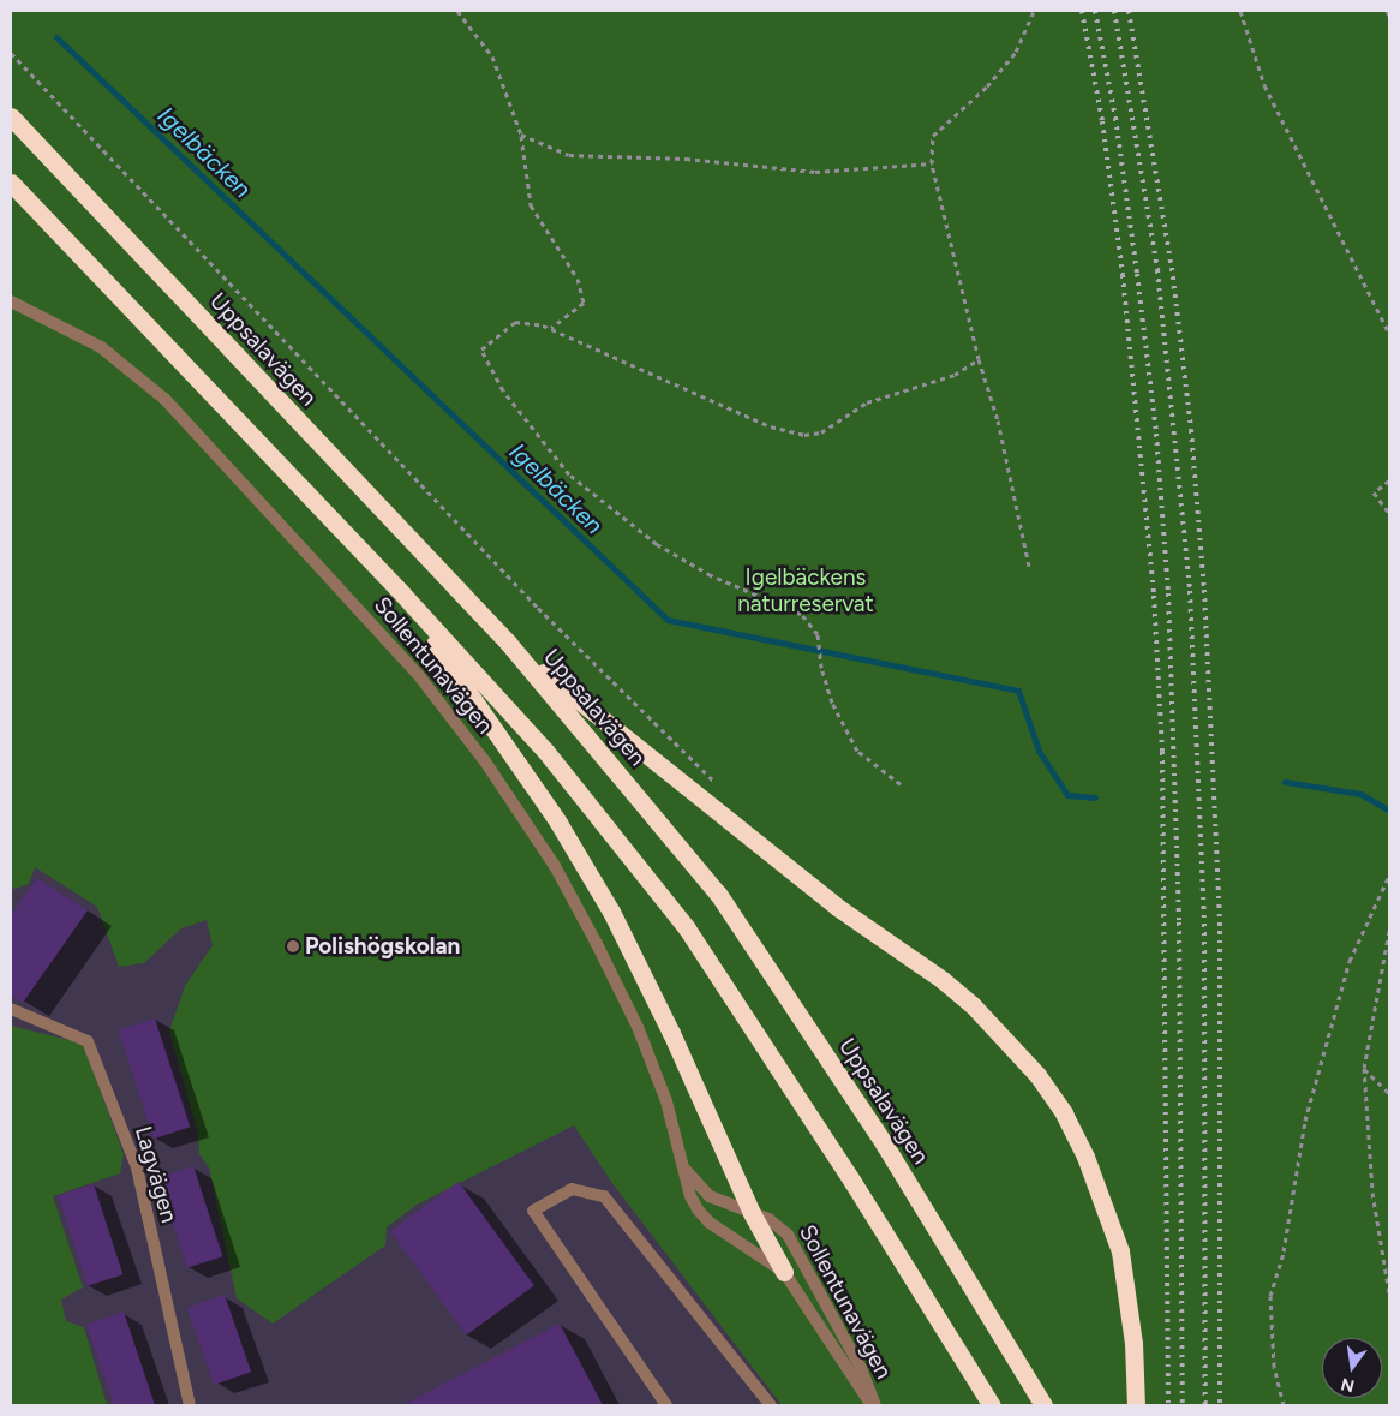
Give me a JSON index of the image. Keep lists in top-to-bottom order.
{
  "streets": {
    "highway": ["Uppsalavägen"],
    "street": ["Sollentunavägen", "Lagvägen"]
  },
  "water": ["Igelbäcken"],
  "parks": ["Igelbäckens naturreservat"],
  "places": ["Polishögskolan"],
  "north": "bottom"
}
